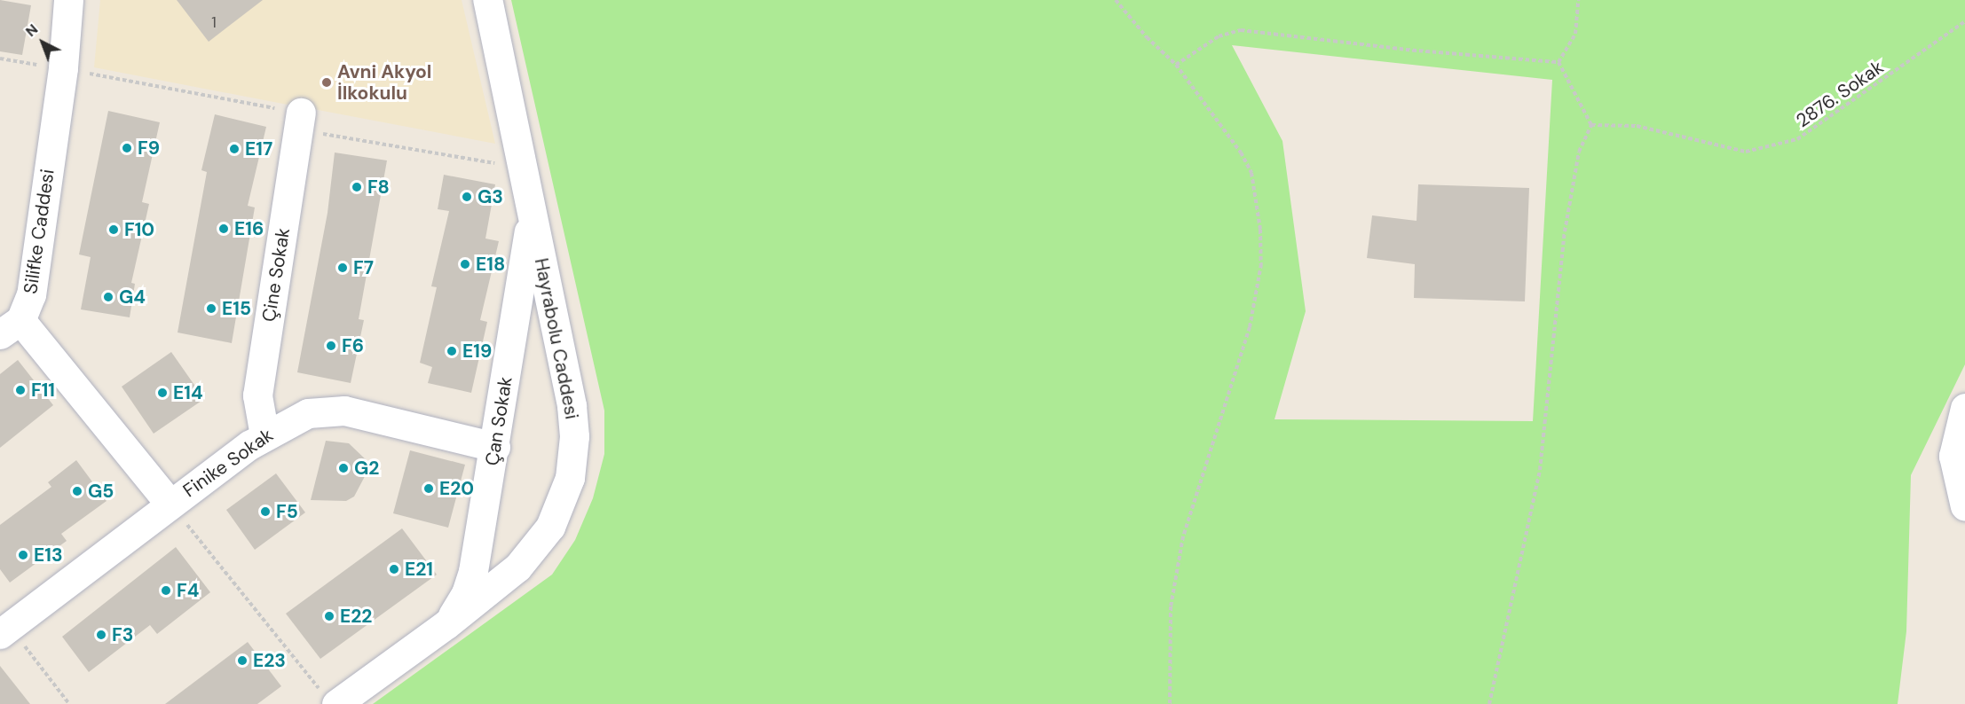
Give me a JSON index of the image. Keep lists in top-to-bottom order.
{
  "streets": {
    "street": [
      "Silifke Caddesi",
      "Çine Sokak",
      "Hayrabolu Caddesi",
      "Çan Sokak",
      "Finike Sokak"
    ],
    "path": ["2876. Sokak"]
  },
  "crossings": [
    ["Silifke Caddesi", "Finike Sokak"],
    ["Çine Sokak", "Finike Sokak"],
    ["Hayrabolu Caddesi", "Çan Sokak"],
    ["Çan Sokak", "Finike Sokak"]
  ],
  "places": [
    "Avni Akyol İlkokulu",
    "F9",
    "E17",
    "F8",
    "G3",
    "E16",
    "F10",
    "E18",
    "F7",
    "G4",
    "E15",
    "F6",
    "E19",
    "F11",
    "E14",
    "G2",
    "E20",
    "G5",
    "F5",
    "E13",
    "E21",
    "F4",
    "E22",
    "F3",
    "E23"
  ],
  "house_numbers": ["1"],
  "north": "top left"
}
